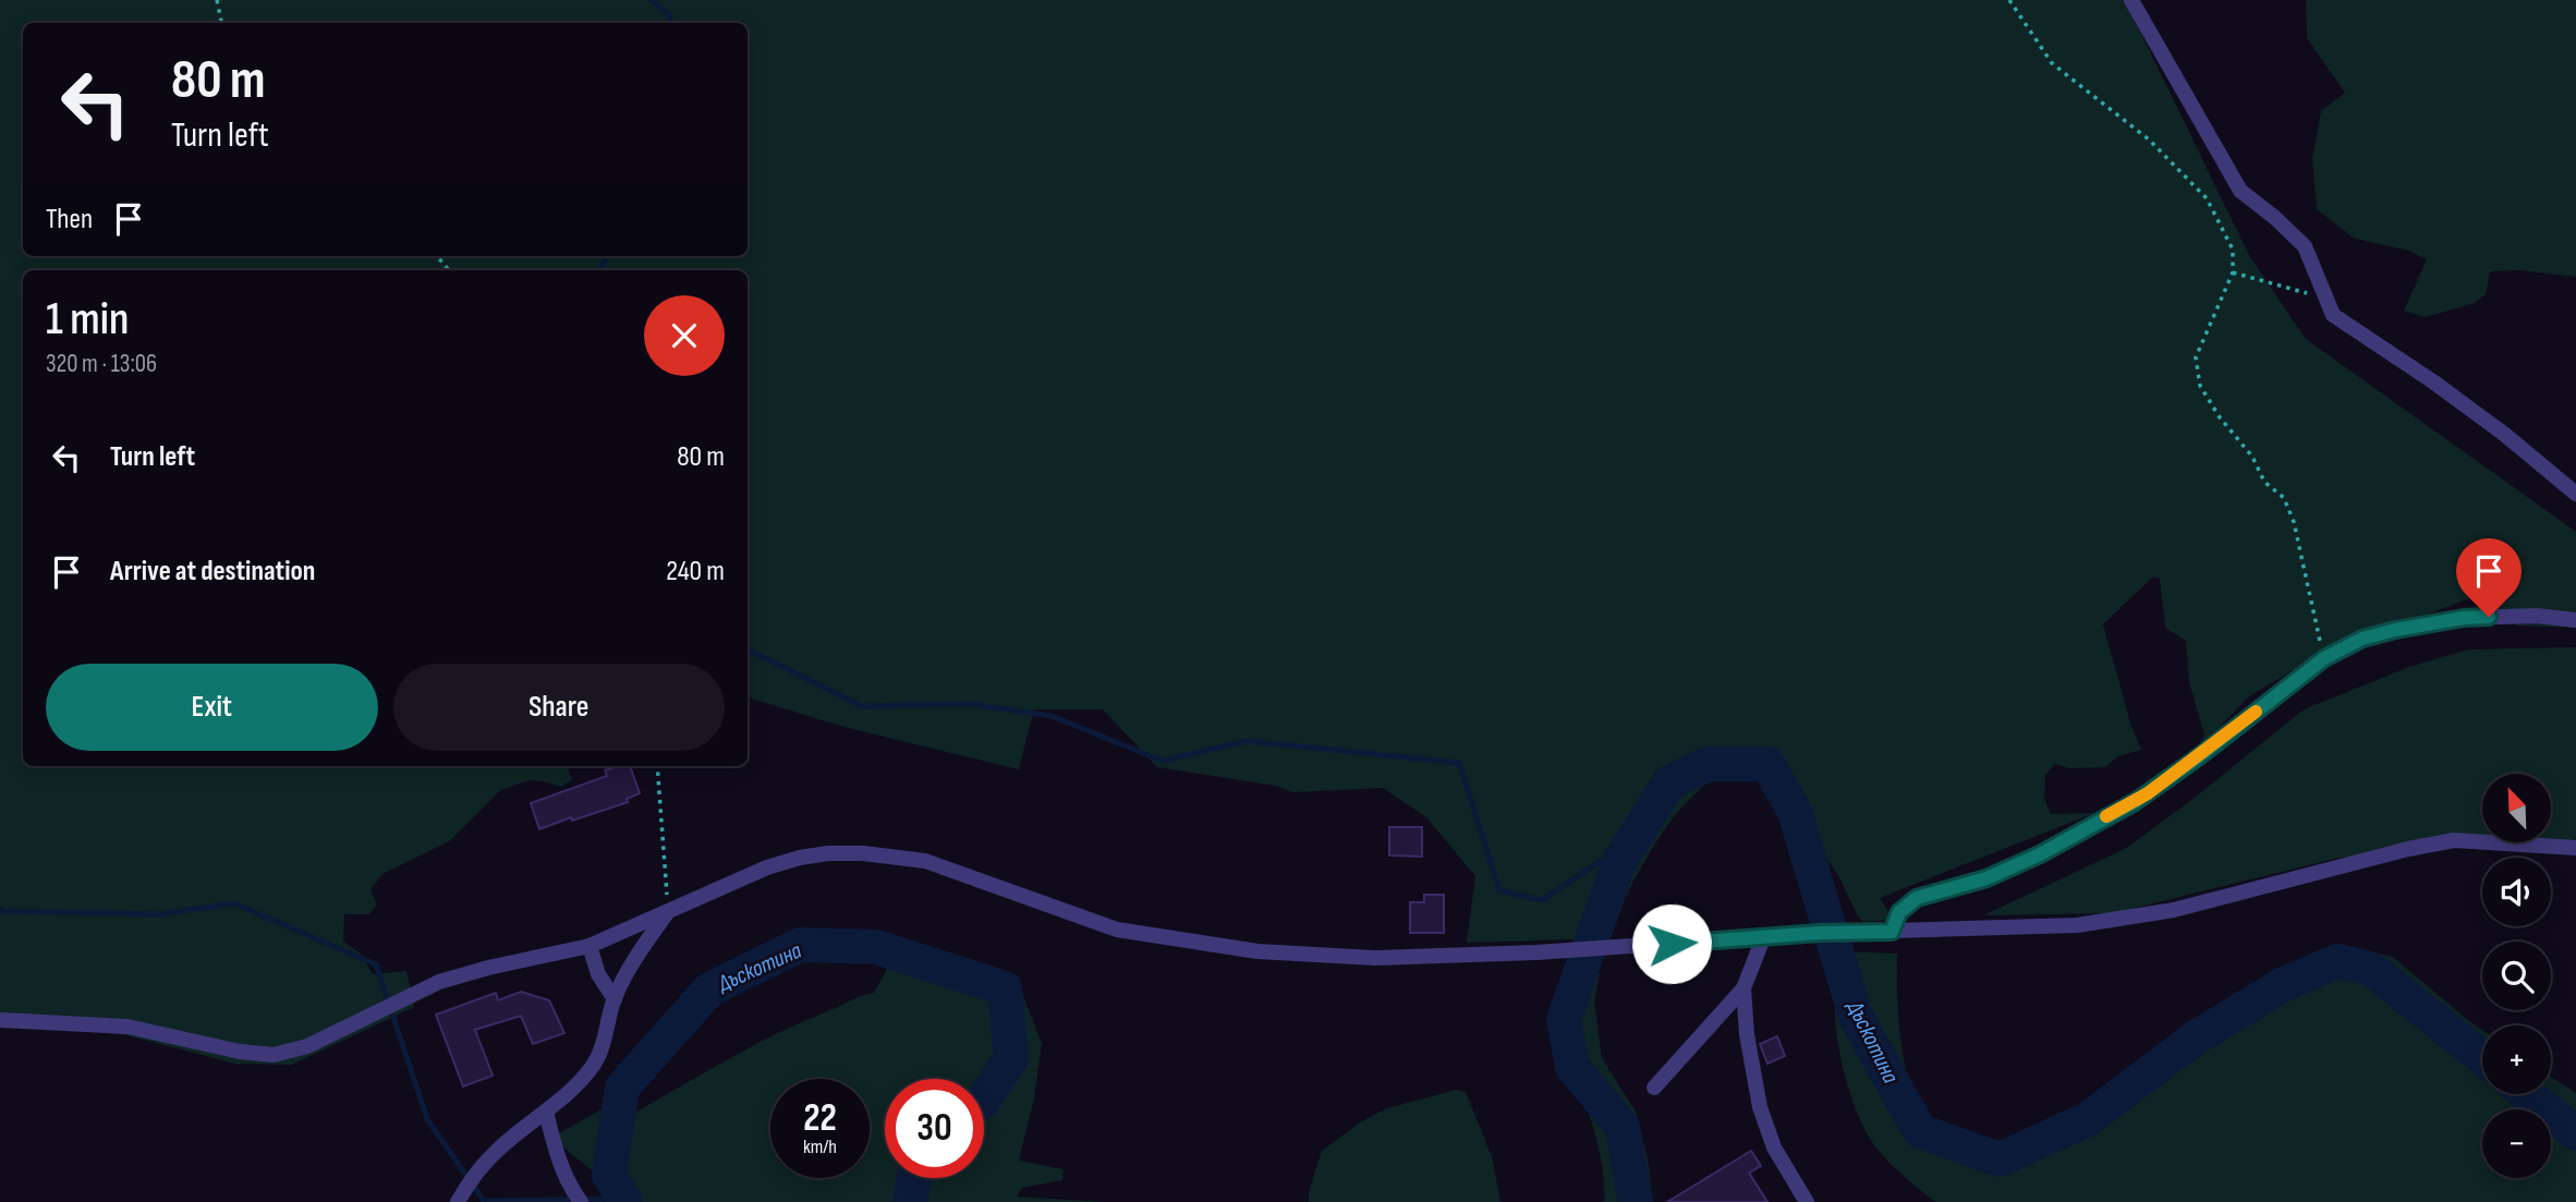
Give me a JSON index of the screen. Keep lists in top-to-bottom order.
{
  "water": ["Дъскотина"],
  "north": "top left",
  "page": {
    "turn": ["80 m", "Turn left"],
    "then": "Then",
    "heading": ["1 min", "320 m · 13:06"],
    "list": [
      {
        "name": "Turn left",
        "value": "80 m"
      },
      {
        "name": "Arrive at destination",
        "value": "240 m"
      }
    ],
    "buttons": ["Exit", "Share"],
    "map_buttons": ["+", "−"],
    "speed": "22 km/h",
    "limit": "30"
  }
}
